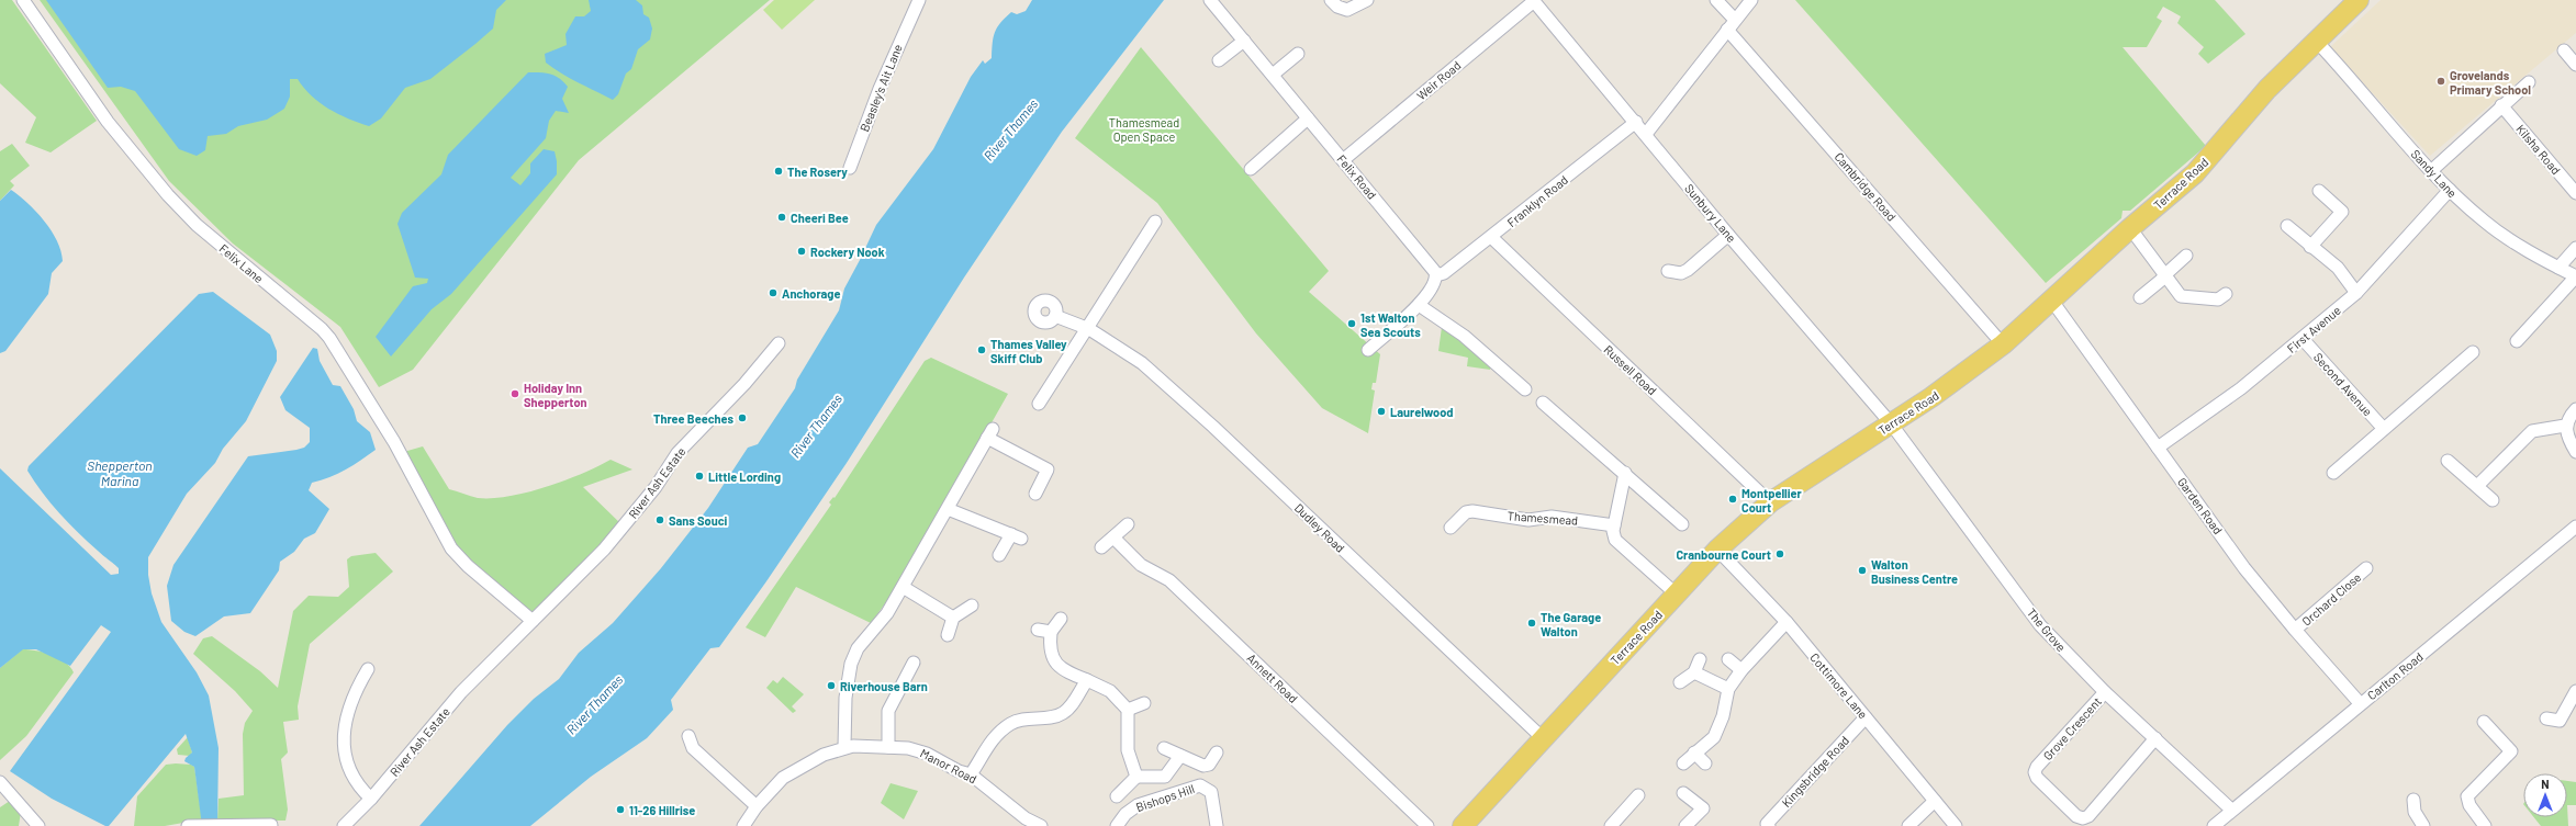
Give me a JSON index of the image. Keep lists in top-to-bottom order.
{
  "streets": {
    "main road": ["Terrace Road"],
    "street": [
      "Weir Road",
      "Beasley's Ait Lane",
      "Kilsha Road",
      "Sandy Lane",
      "Felix Road",
      "Cambridge Road",
      "Franklyn Road",
      "Sunbury Lane",
      "Felix Lane",
      "First Avenue",
      "Russell Road",
      "Second Avenue",
      "River Ash Estate",
      "Garden Road",
      "Thamesmead",
      "Dudley Road",
      "Orchard Close",
      "The Grove",
      "Carlton Road",
      "Annett Road",
      "Cottimore Lane",
      "Grove Crescent",
      "Manor Road",
      "Kingsbridge Road",
      "Bishops Hill"
    ]
  },
  "crossings": [
    ["Weir Road", "Felix Road"],
    ["Weir Road", "Sunbury Lane"],
    ["Sandy Lane", "Terrace Road"],
    ["Sandy Lane", "First Avenue"],
    ["Felix Road", "Franklyn Road"],
    ["Terrace Road", "Cambridge Road"],
    ["Terrace Road", "Sunbury Lane"],
    ["Terrace Road", "Russell Road"],
    ["Terrace Road", "Garden Road"],
    ["Terrace Road", "Dudley Road"],
    ["Terrace Road", "The Grove"],
    ["Terrace Road", "Cottimore Lane"],
    ["Franklyn Road", "Sunbury Lane"],
    ["Franklyn Road", "Russell Road"],
    ["Sunbury Lane", "The Grove"],
    ["Felix Lane", "River Ash Estate"],
    ["First Avenue", "Second Avenue"],
    ["First Avenue", "Garden Road"],
    ["Garden Road", "Orchard Close"],
    ["Garden Road", "Carlton Road"],
    ["The Grove", "Carlton Road"],
    ["The Grove", "Grove Crescent"],
    ["Cottimore Lane", "Kingsbridge Road"]
  ],
  "water": ["River Thames", "Shepperton Marina"],
  "parks": ["Thamesmead Open Space"],
  "places": [
    "Grovelands Primary School",
    "The Rosery",
    "Cheeri Bee",
    "Rockery Nook",
    "Anchorage",
    "1st Walton Sea Scouts",
    "Thames Valley Skiff Club",
    "Holiday Inn Shepperton",
    "Laurelwood",
    "Three Beeches",
    "Little Lording",
    "Montpellier Court",
    "Sans Souci",
    "Cranbourne Court",
    "Walton Business Centre",
    "The Garage Walton",
    "Riverhouse Barn",
    "11-26 Hillrise"
  ],
  "north": "top"
}
